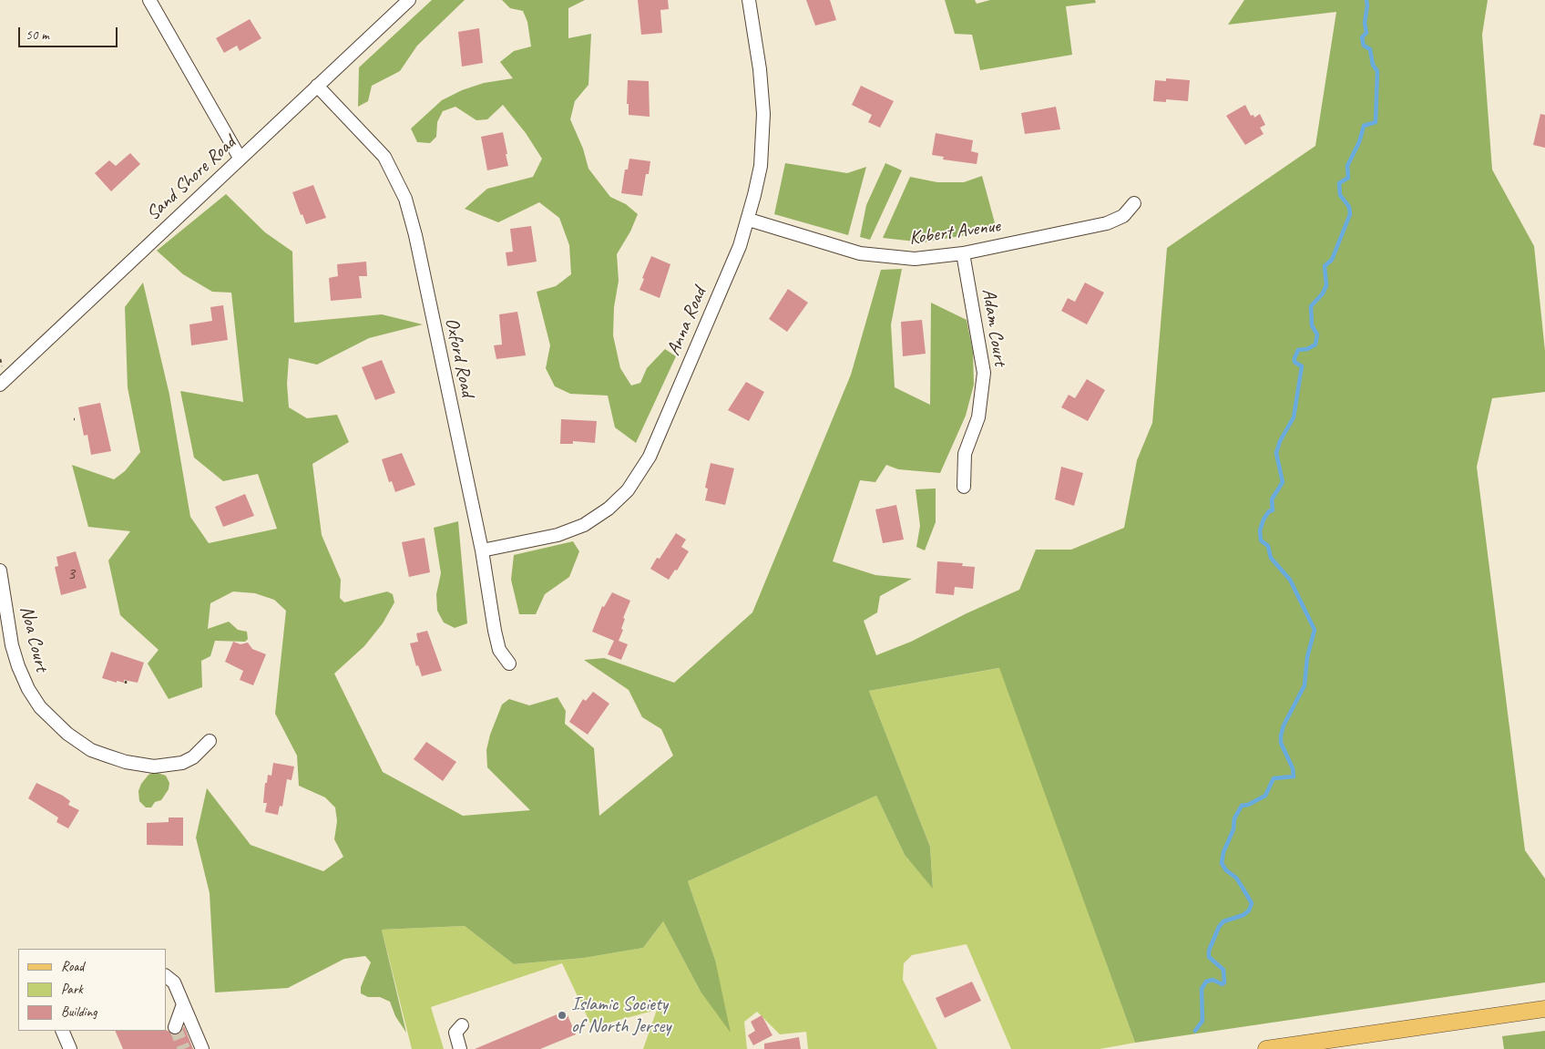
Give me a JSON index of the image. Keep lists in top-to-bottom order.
{
  "streets": {
    "street": [
      "Sand Shore Road",
      "Kobert Avenue",
      "Anna Road",
      "Adam Court",
      "Oxford Road",
      "Noa Court"
    ]
  },
  "crossings": [
    ["Sand Shore Road", "Oxford Road"],
    ["Kobert Avenue", "Anna Road"],
    ["Kobert Avenue", "Adam Court"],
    ["Anna Road", "Oxford Road"]
  ],
  "places": ["Islamic Society of North Jersey"],
  "house_numbers": ["3"],
  "legend": ["Road", "Park", "Building"],
  "scale_bar": "50 m"
}
